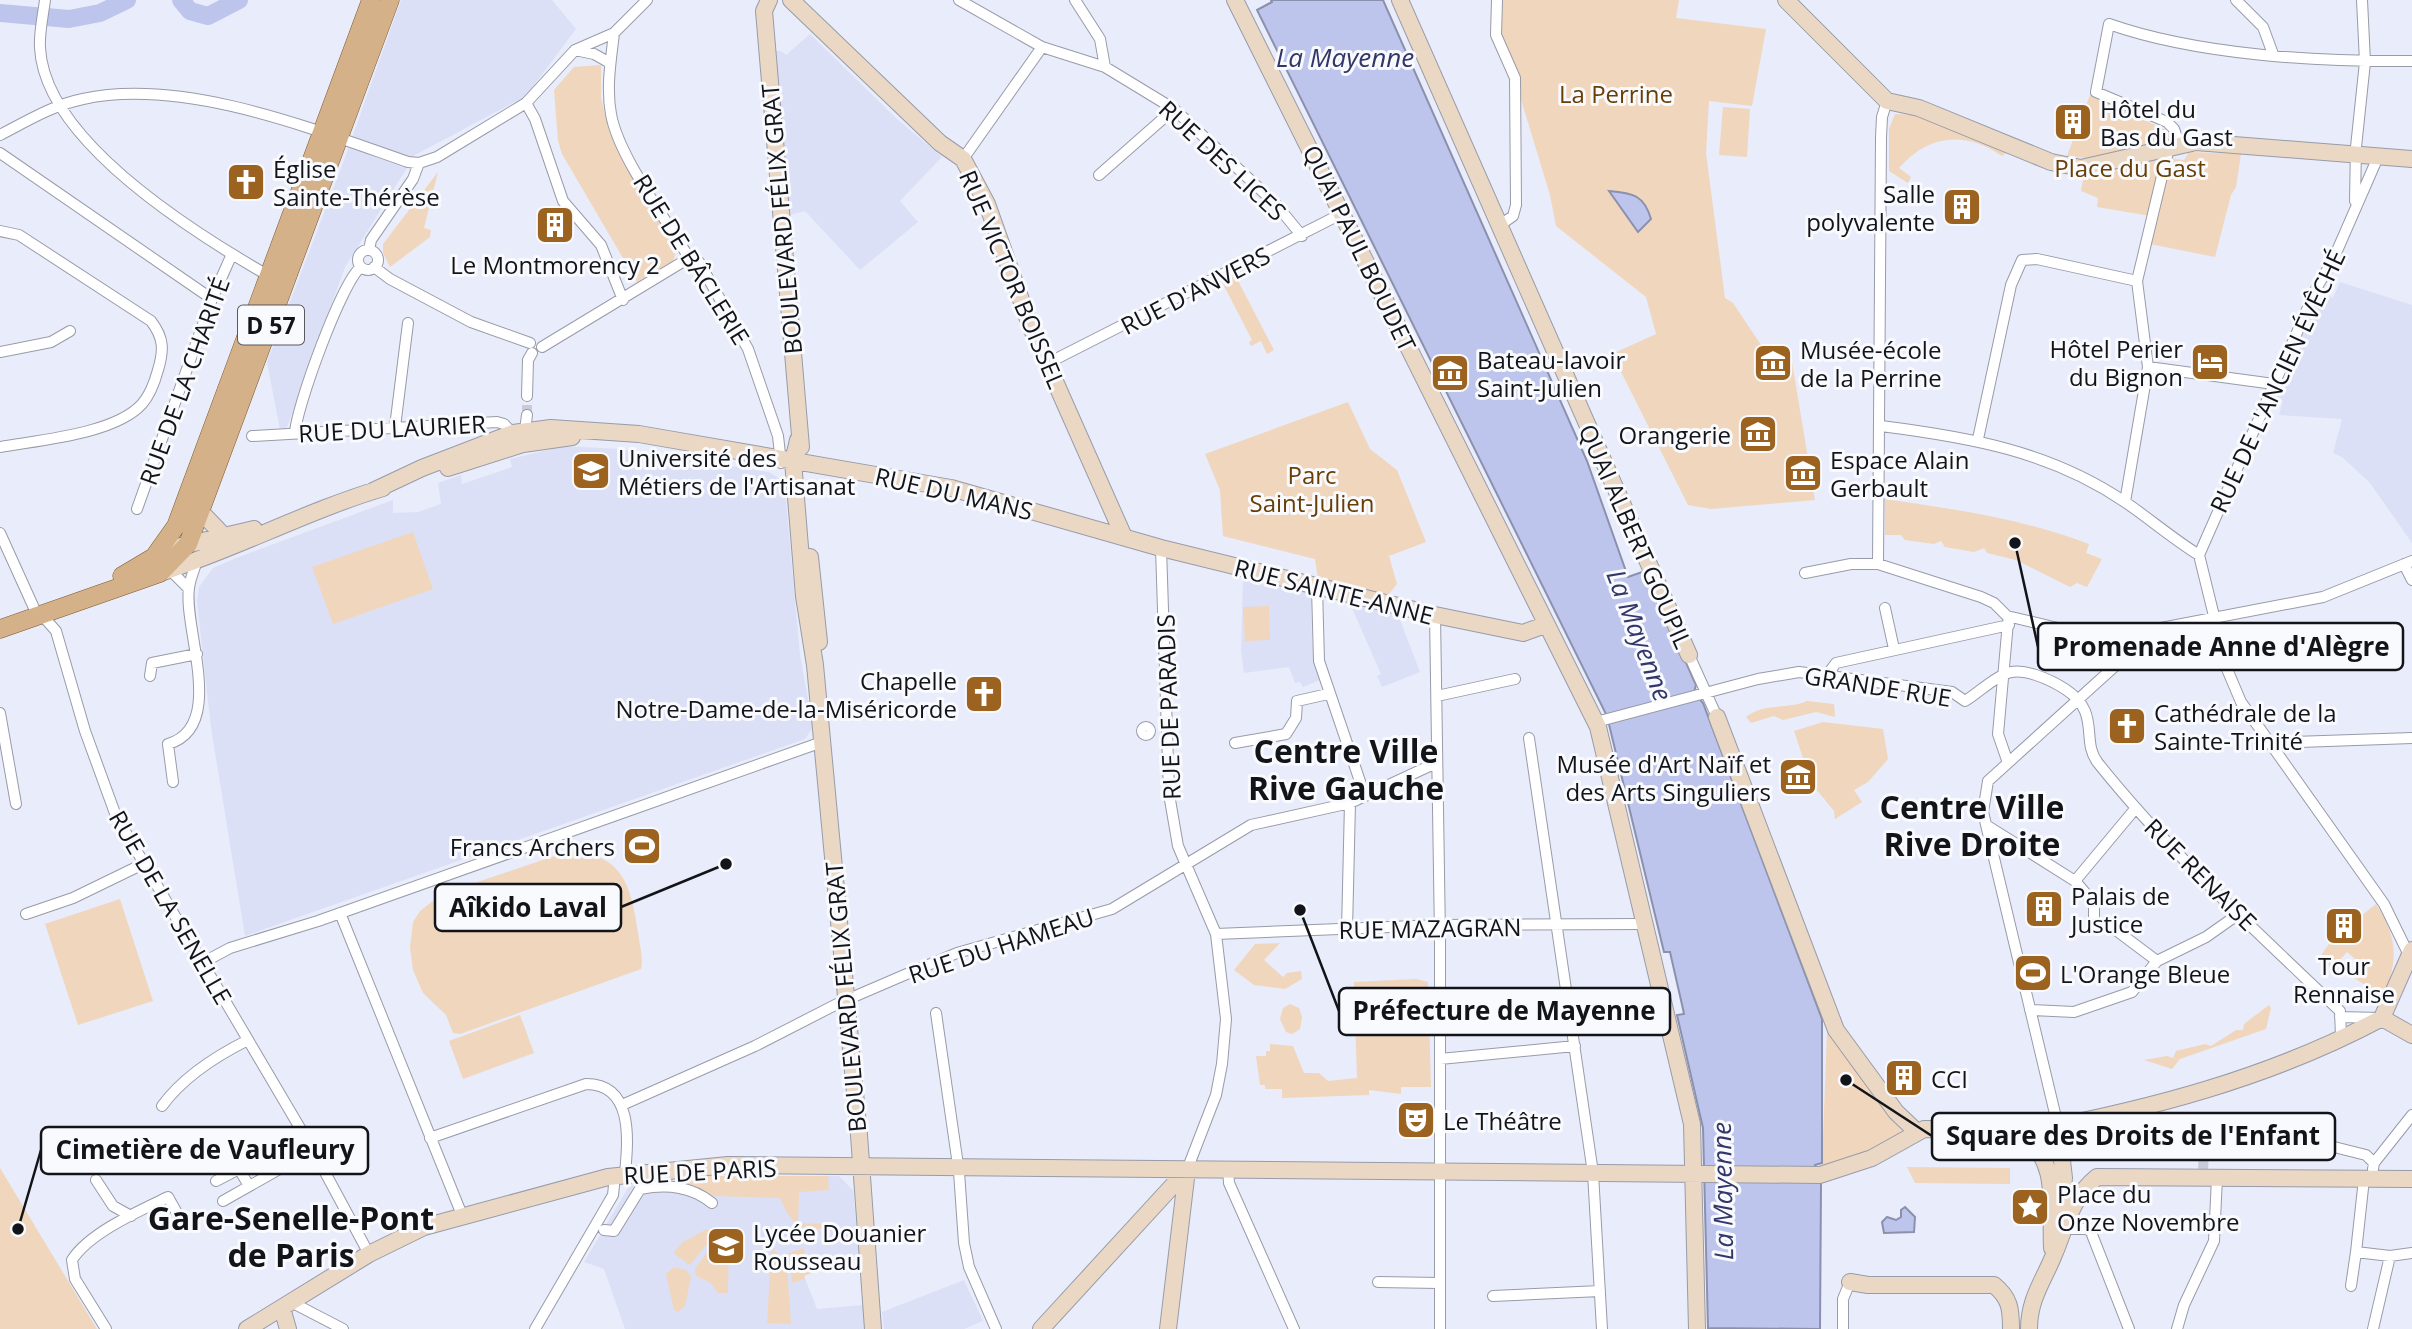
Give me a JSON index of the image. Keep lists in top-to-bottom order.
{
  "streets": {
    "main road": ["D 57"],
    "street": [
      "RUE DES LICES",
      "BOULEVARD FÉLIX GRAT",
      "QUAI PAUL BOUDET",
      "RUE DE BÂCLERIE",
      "RUE VICTOR BOISSEL",
      "RUE D'ANVERS",
      "RUE DE LA CHARITÉ",
      "RUE DE L'ANCIEN ÉVÊCHÉ",
      "RUE DU LAURIER",
      "RUE DU MANS",
      "QUAI ALBERT GOUPIL",
      "RUE SAINTE-ANNE",
      "GRANDE RUE",
      "RUE DE PARADIS",
      "RUE RENAISE",
      "RUE DE LA SENELLE",
      "RUE MAZAGRAN",
      "RUE DU HAMEAU",
      "RUE DE PARIS"
    ]
  },
  "crossings": [
    ["RUE DES LICES", "RUE D'ANVERS"],
    ["BOULEVARD FÉLIX GRAT", "RUE DE BÂCLERIE"],
    ["BOULEVARD FÉLIX GRAT", "RUE DU MANS"],
    ["BOULEVARD FÉLIX GRAT", "RUE DU HAMEAU"],
    ["BOULEVARD FÉLIX GRAT", "RUE DE PARIS"],
    ["QUAI PAUL BOUDET", "RUE D'ANVERS"],
    ["QUAI PAUL BOUDET", "RUE SAINTE-ANNE"],
    ["QUAI PAUL BOUDET", "GRANDE RUE"],
    ["QUAI PAUL BOUDET", "RUE MAZAGRAN"],
    ["QUAI PAUL BOUDET", "RUE DE PARIS"],
    ["RUE DE BÂCLERIE", "RUE DU MANS"],
    ["RUE VICTOR BOISSEL", "RUE D'ANVERS"],
    ["RUE VICTOR BOISSEL", "RUE DU MANS"],
    ["RUE VICTOR BOISSEL", "RUE SAINTE-ANNE"],
    ["D 57", "RUE DE LA SENELLE"],
    ["RUE DU LAURIER", "RUE DU MANS"],
    ["RUE DU MANS", "RUE SAINTE-ANNE"],
    ["QUAI ALBERT GOUPIL", "GRANDE RUE"],
    ["RUE SAINTE-ANNE", "RUE DE PARADIS"],
    ["RUE DE PARADIS", "RUE MAZAGRAN"],
    ["RUE DE PARADIS", "RUE DU HAMEAU"],
    ["RUE DE PARADIS", "RUE DE PARIS"],
    ["RUE DE LA SENELLE", "RUE DE PARIS"]
  ],
  "districts": ["Centre Ville Rive Gauche", "Centre Ville Rive Droite", "Gare-Senelle-Pont de Paris"],
  "water": ["La Mayenne"],
  "parks": ["La Perrine", "Place du Gast", "Parc Saint-Julien"],
  "places": {
    "building": [
      "Hôtel du Bas du Gast",
      "Salle polyvalente",
      "Le Montmorency 2",
      "Palais de Justice",
      "Tour Rennaise",
      "CCI"
    ],
    "church": ["Église Sainte-Thérèse", "Chapelle Notre-Dame-de-la-Miséricorde", "Cathédrale de la Sainte-Trinité"],
    "hotel": ["Hôtel Perier du Bignon"],
    "museum": [
      "Musée-école de la Perrine",
      "Bateau-lavoir Saint-Julien",
      "Orangerie",
      "Espace Alain Gerbault",
      "Musée d'Art Naïf et des Arts Singuliers"
    ],
    "school or university": ["Université des Métiers de l'Artisanat", "Lycée Douanier Rousseau"],
    "other": [
      "Promenade Anne d'Alègre",
      "Aîkido Laval",
      "Préfecture de Mayenne",
      "Square des Droits de l'Enfant",
      "Cimetière de Vaufleury"
    ],
    "sports": ["Francs Archers", "L'Orange Bleue"],
    "theatre": ["Le Théâtre"],
    "place": ["Place du Onze Novembre"]
  }
}
